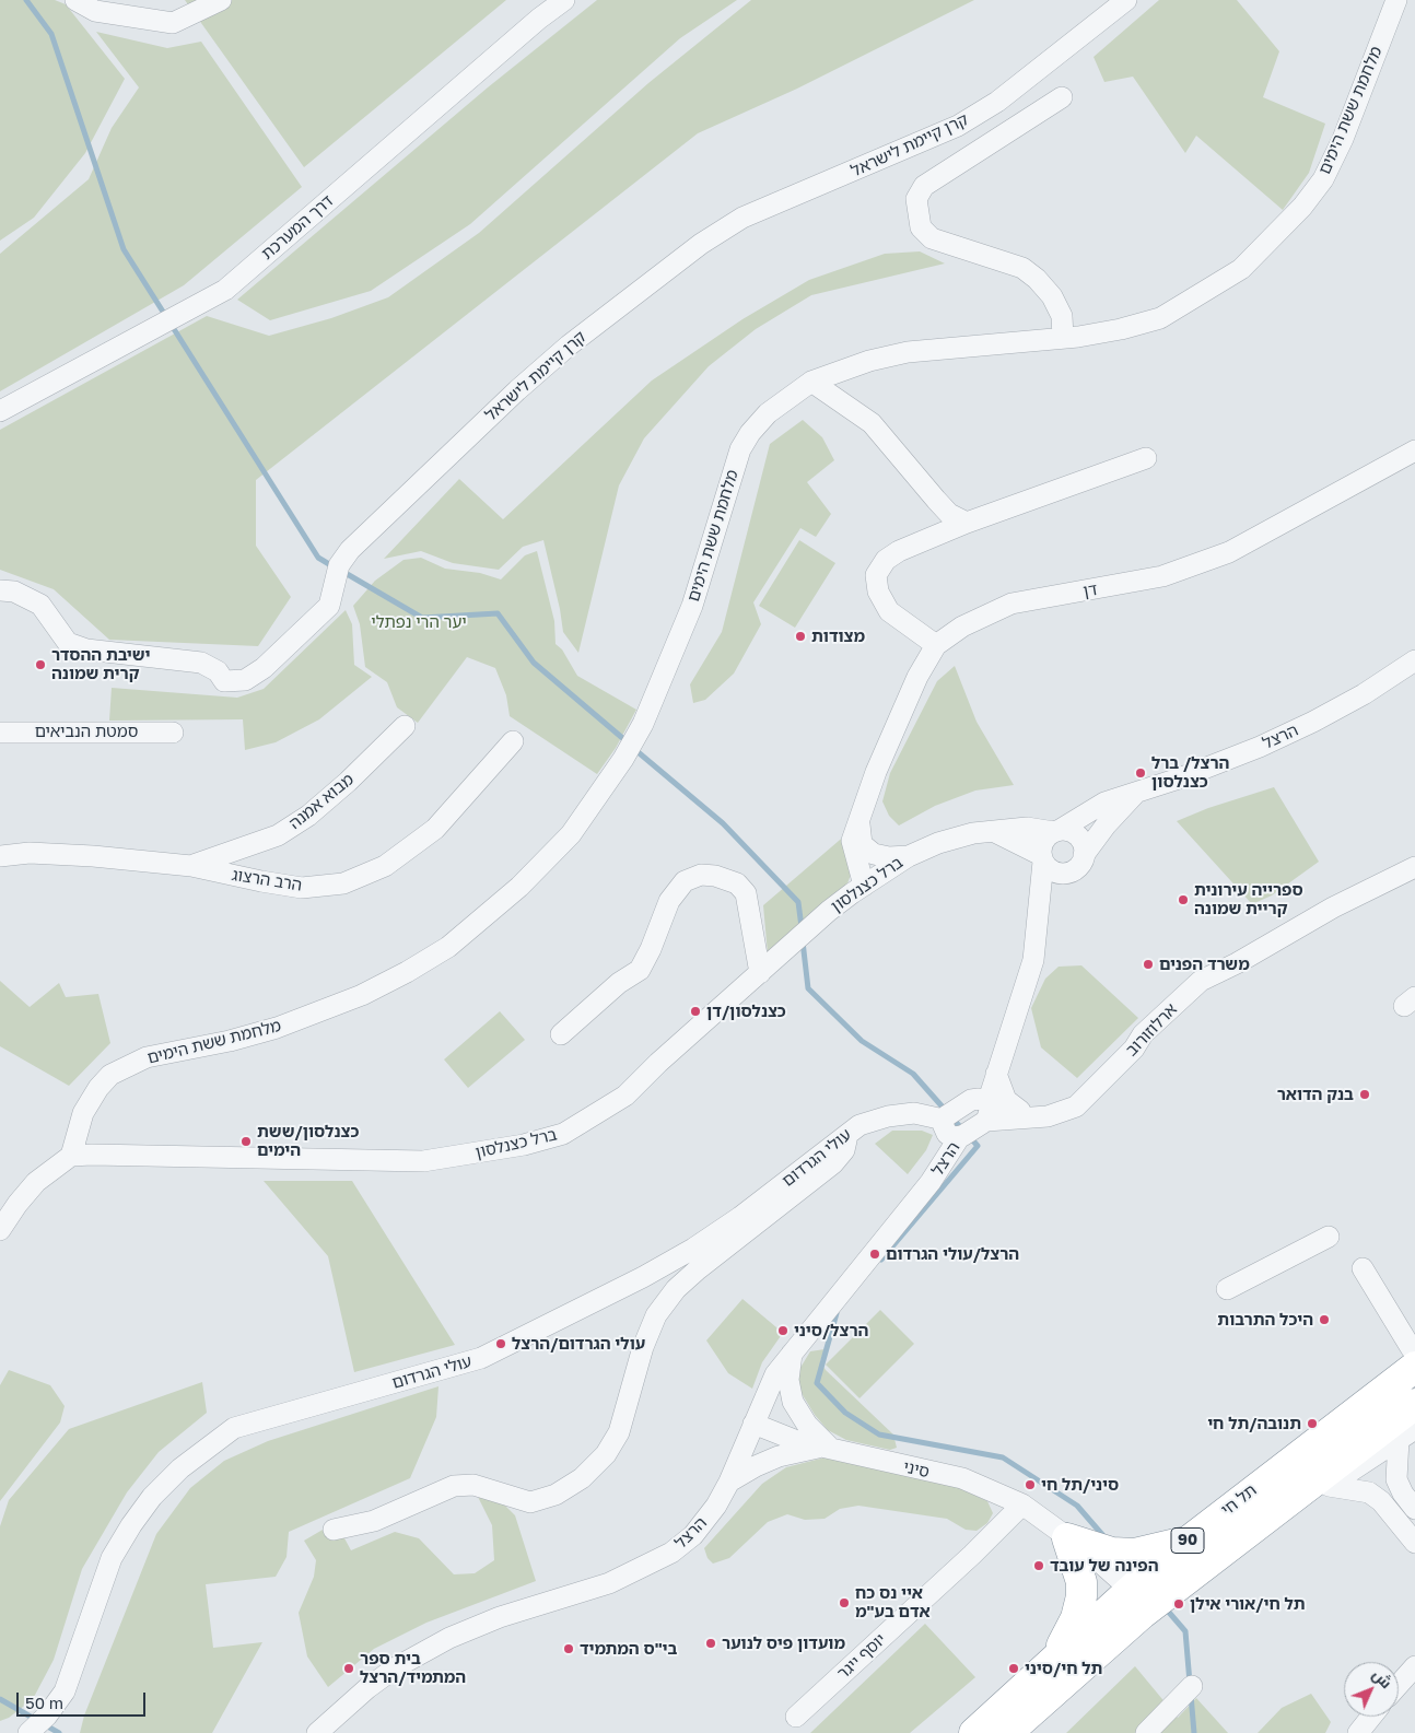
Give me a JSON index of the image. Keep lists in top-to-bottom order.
{
  "streets": {
    "highway": ["תל חי", "90"],
    "street": [
      "מלחמת ששת הימים",
      "קרן קיימת לישראל",
      "דרך המערכת",
      "דן",
      "סמטת הנביאים",
      "הרצל",
      "מבוא אמנה",
      "הרב הרצוג",
      "ברל כצנלסון",
      "ארלוזורוב",
      "עולי הגרדום",
      "סיני",
      "יוסף ייגר"
    ]
  },
  "crossings": [
    ["מלחמת ששת הימים", "ברל כצנלסון"],
    ["דן", "ברל כצנלסון"],
    ["הרצל", "ברל כצנלסון"],
    ["הרצל", "ארלוזורוב"],
    ["הרצל", "עולי הגרדום"],
    ["הרצל", "סיני"],
    ["מבוא אמנה", "הרב הרצוג"],
    ["סיני", "תל חי"],
    ["סיני", "יוסף ייגר"]
  ],
  "parks": ["יער הרי נפתלי"],
  "places": [
    "מצודות",
    "ישיבת ההסדר קרית שמונה",
    "הרצל/ ברל כצנלסון",
    "ספרייה עירונית קריית שמונה",
    "משרד הפנים",
    "כצנלסון/דן",
    "בנק הדואר",
    "כצנלסון/ששת הימים",
    "הרצל/עולי הגרדום",
    "היכל התרבות",
    "הרצל/סיני",
    "עולי הגרדום/הרצל",
    "תנובה/תל חי",
    "סיני/תל חי",
    "הפינה של עובד",
    "איי נס כח אדם בע\"מ",
    "תל חי/אורי אילן",
    "מועדון פיס לנוער",
    "בי\"ס המתמיד",
    "בית ספר המתמיד/הרצל",
    "תל חי/סיני"
  ],
  "scale_bar": "50 m",
  "north": "top right"
}
